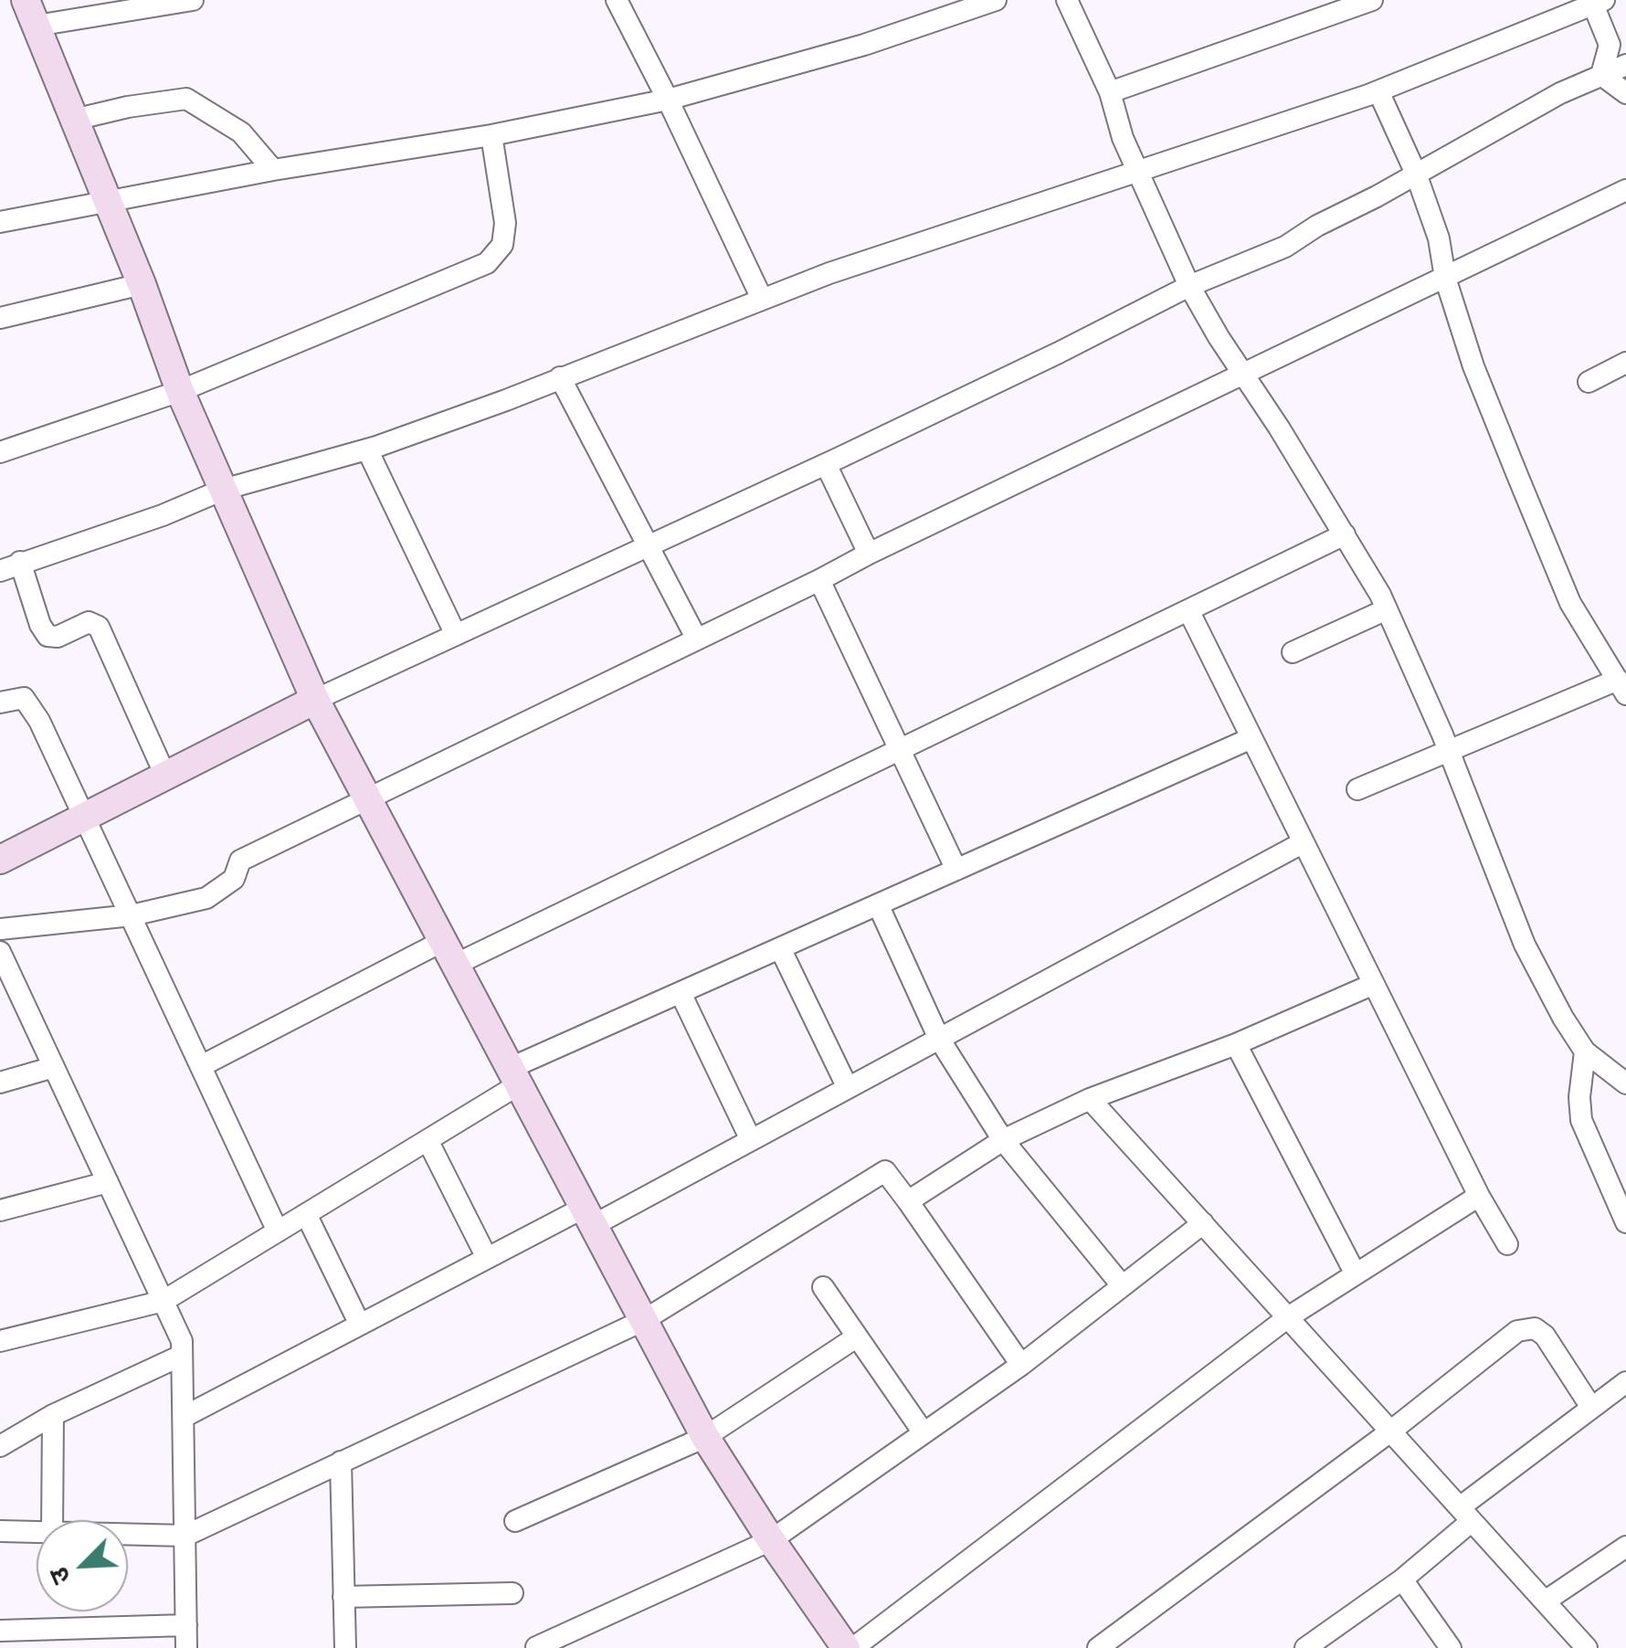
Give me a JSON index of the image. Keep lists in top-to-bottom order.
{
  "north": "bottom left"
}
